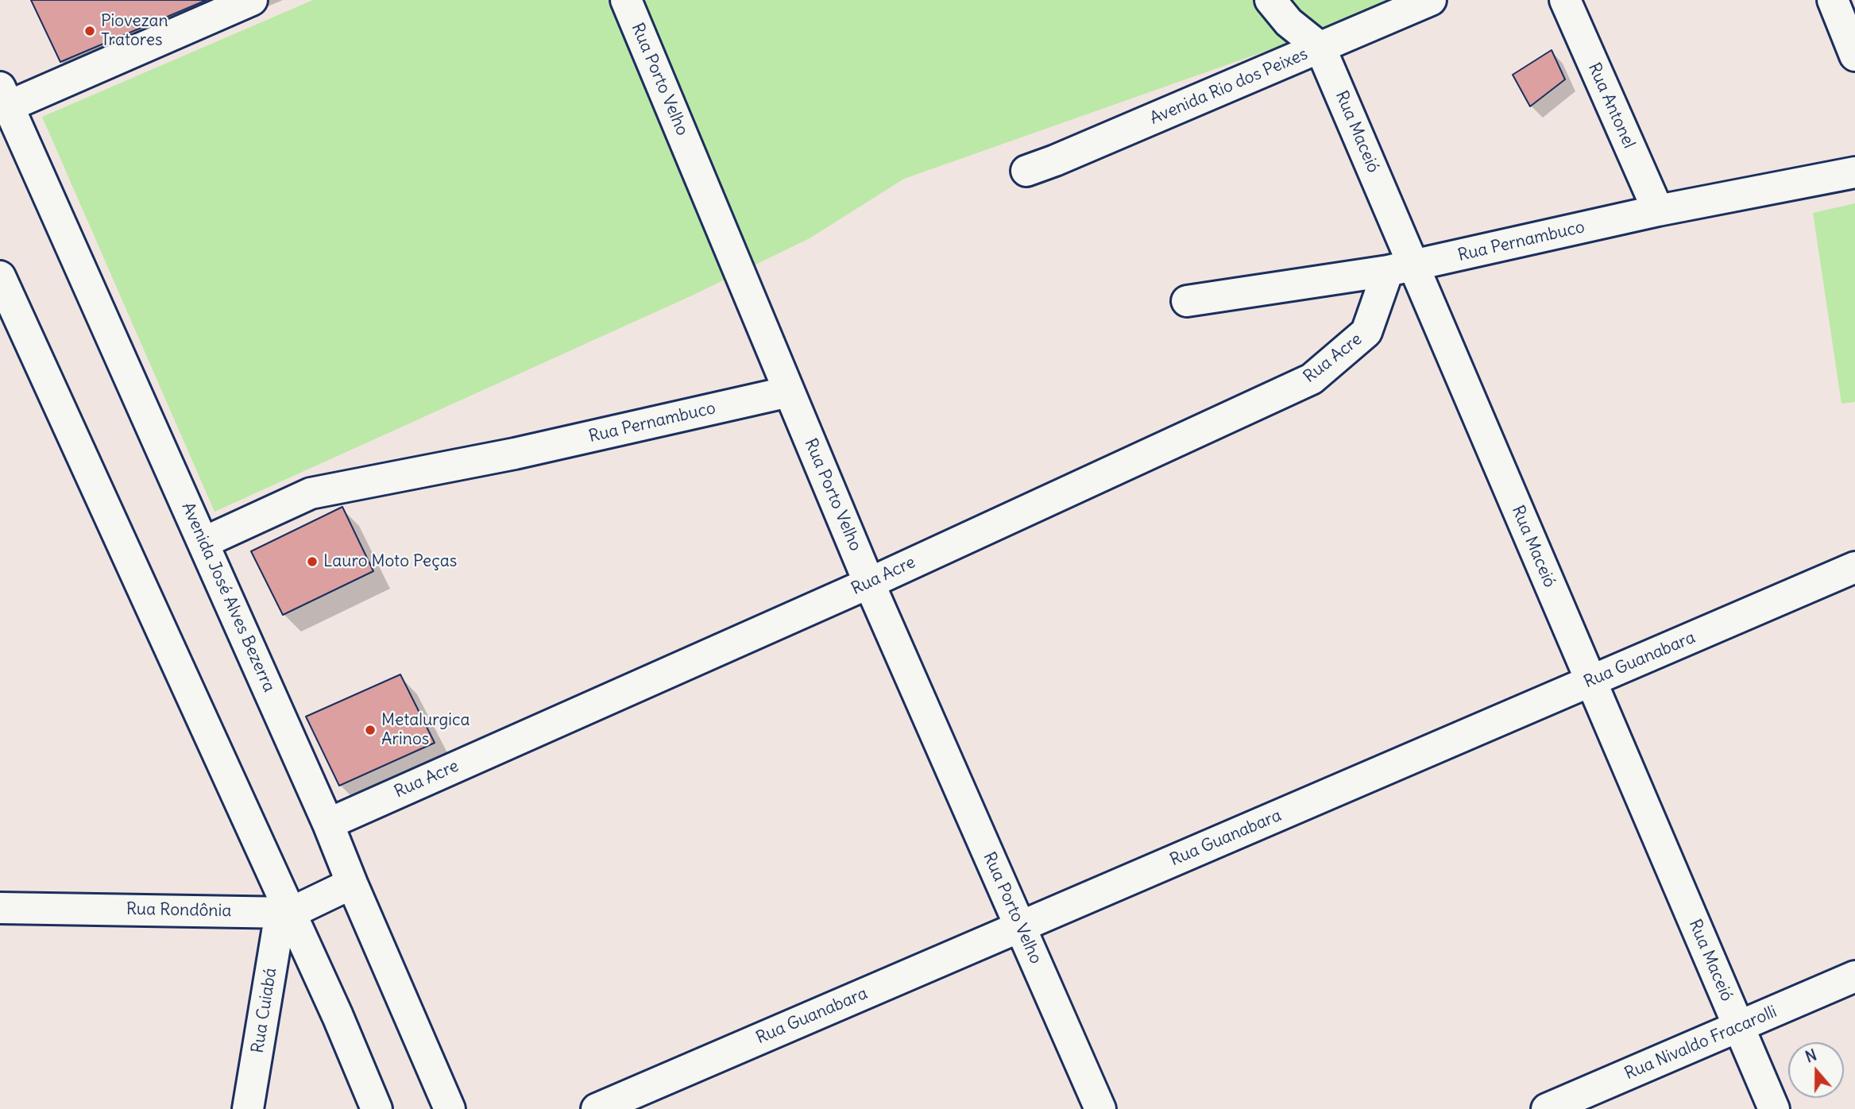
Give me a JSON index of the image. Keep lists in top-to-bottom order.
{
  "streets": {
    "street": [
      "Rua Porto Velho",
      "Avenida Rio dos Peixes",
      "Rua Antonel",
      "Rua Maceió",
      "Rua Pernambuco",
      "Rua Acre",
      "Avenida José Alves Bezerra",
      "Rua Guanabara",
      "Rua Rondônia",
      "Rua Cuiabá",
      "Rua Nivaldo Fracarolli"
    ]
  },
  "crossings": [
    ["Rua Porto Velho", "Rua Pernambuco"],
    ["Rua Porto Velho", "Rua Acre"],
    ["Rua Porto Velho", "Rua Guanabara"],
    ["Avenida Rio dos Peixes", "Rua Maceió"],
    ["Rua Antonel", "Rua Pernambuco"],
    ["Rua Maceió", "Rua Pernambuco"],
    ["Rua Maceió", "Rua Acre"],
    ["Rua Maceió", "Rua Guanabara"],
    ["Rua Maceió", "Rua Nivaldo Fracarolli"],
    ["Rua Pernambuco", "Rua Acre"],
    ["Rua Pernambuco", "Avenida José Alves Bezerra"],
    ["Rua Acre", "Avenida José Alves Bezerra"],
    ["Avenida José Alves Bezerra", "Rua Rondônia"],
    ["Rua Rondônia", "Rua Cuiabá"]
  ],
  "places": ["Piovezan Tratores", "Lauro Moto Peças", "Metalurgica Arinos"],
  "north": "top"
}
